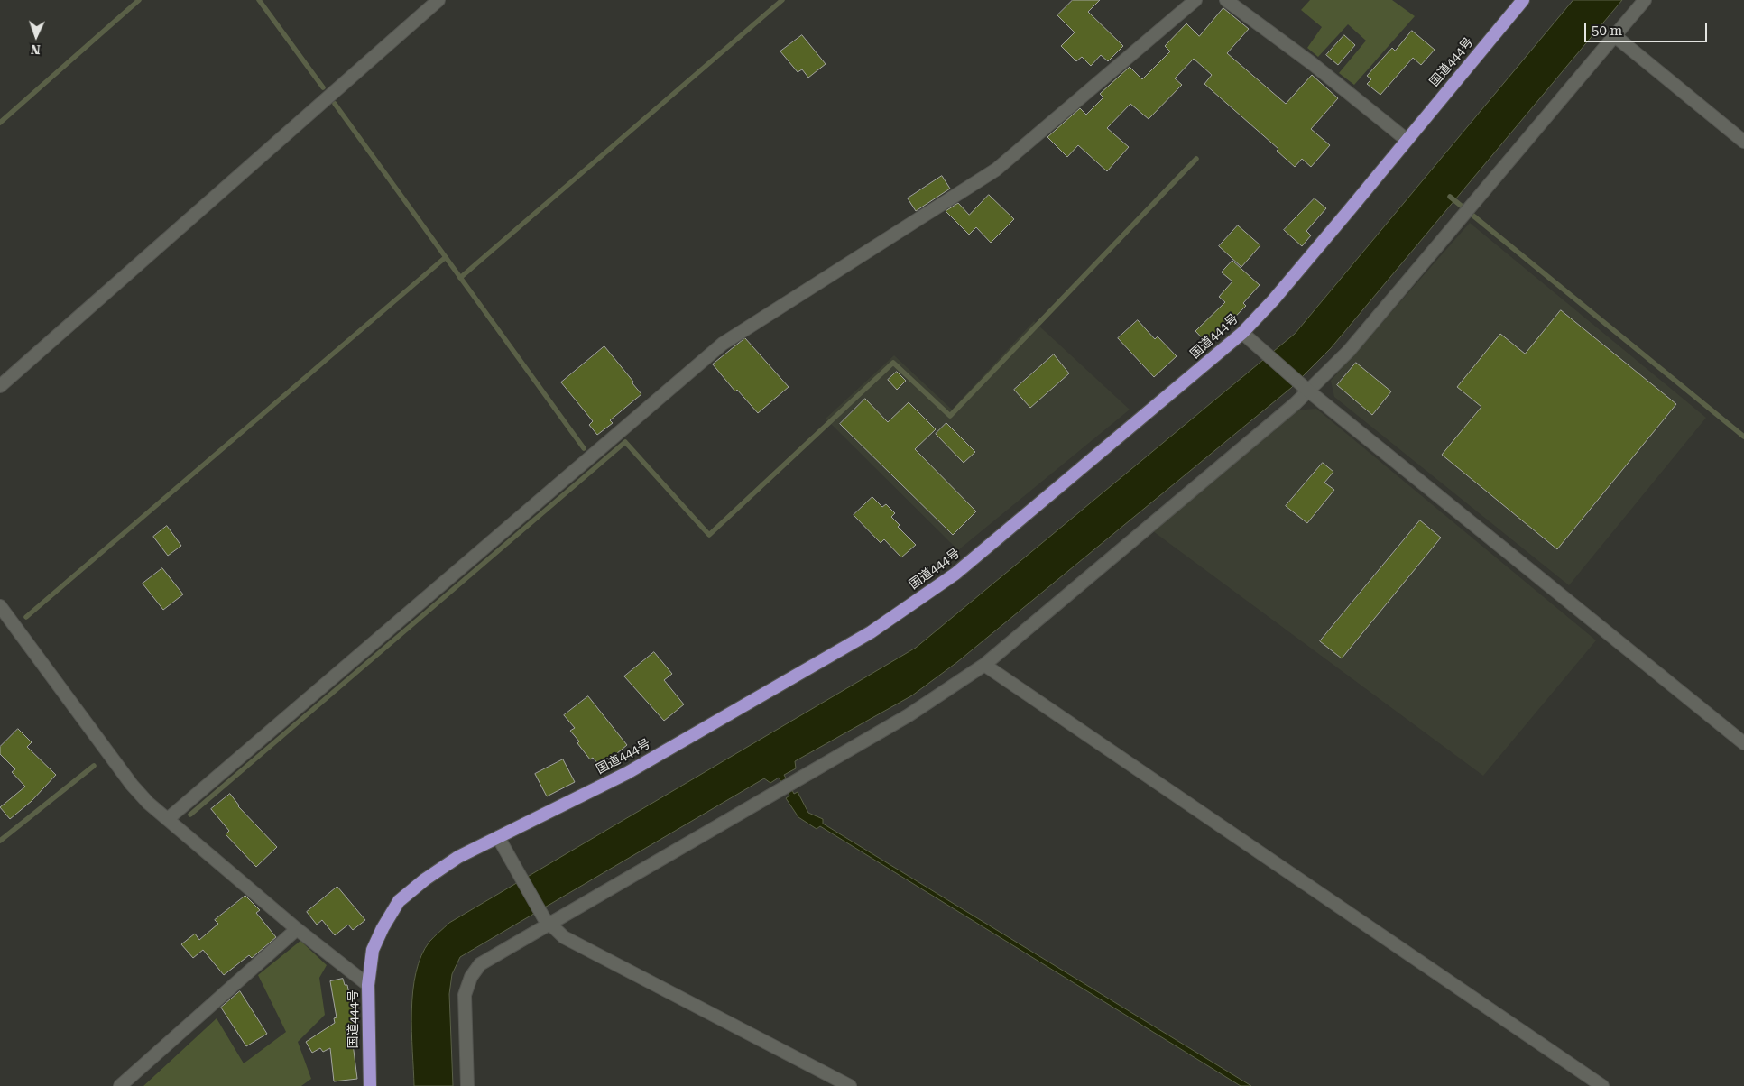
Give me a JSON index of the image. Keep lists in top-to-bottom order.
{
  "streets": {
    "highway": ["国道444号"]
  },
  "scale_bar": "50 m",
  "north": "bottom"
}
